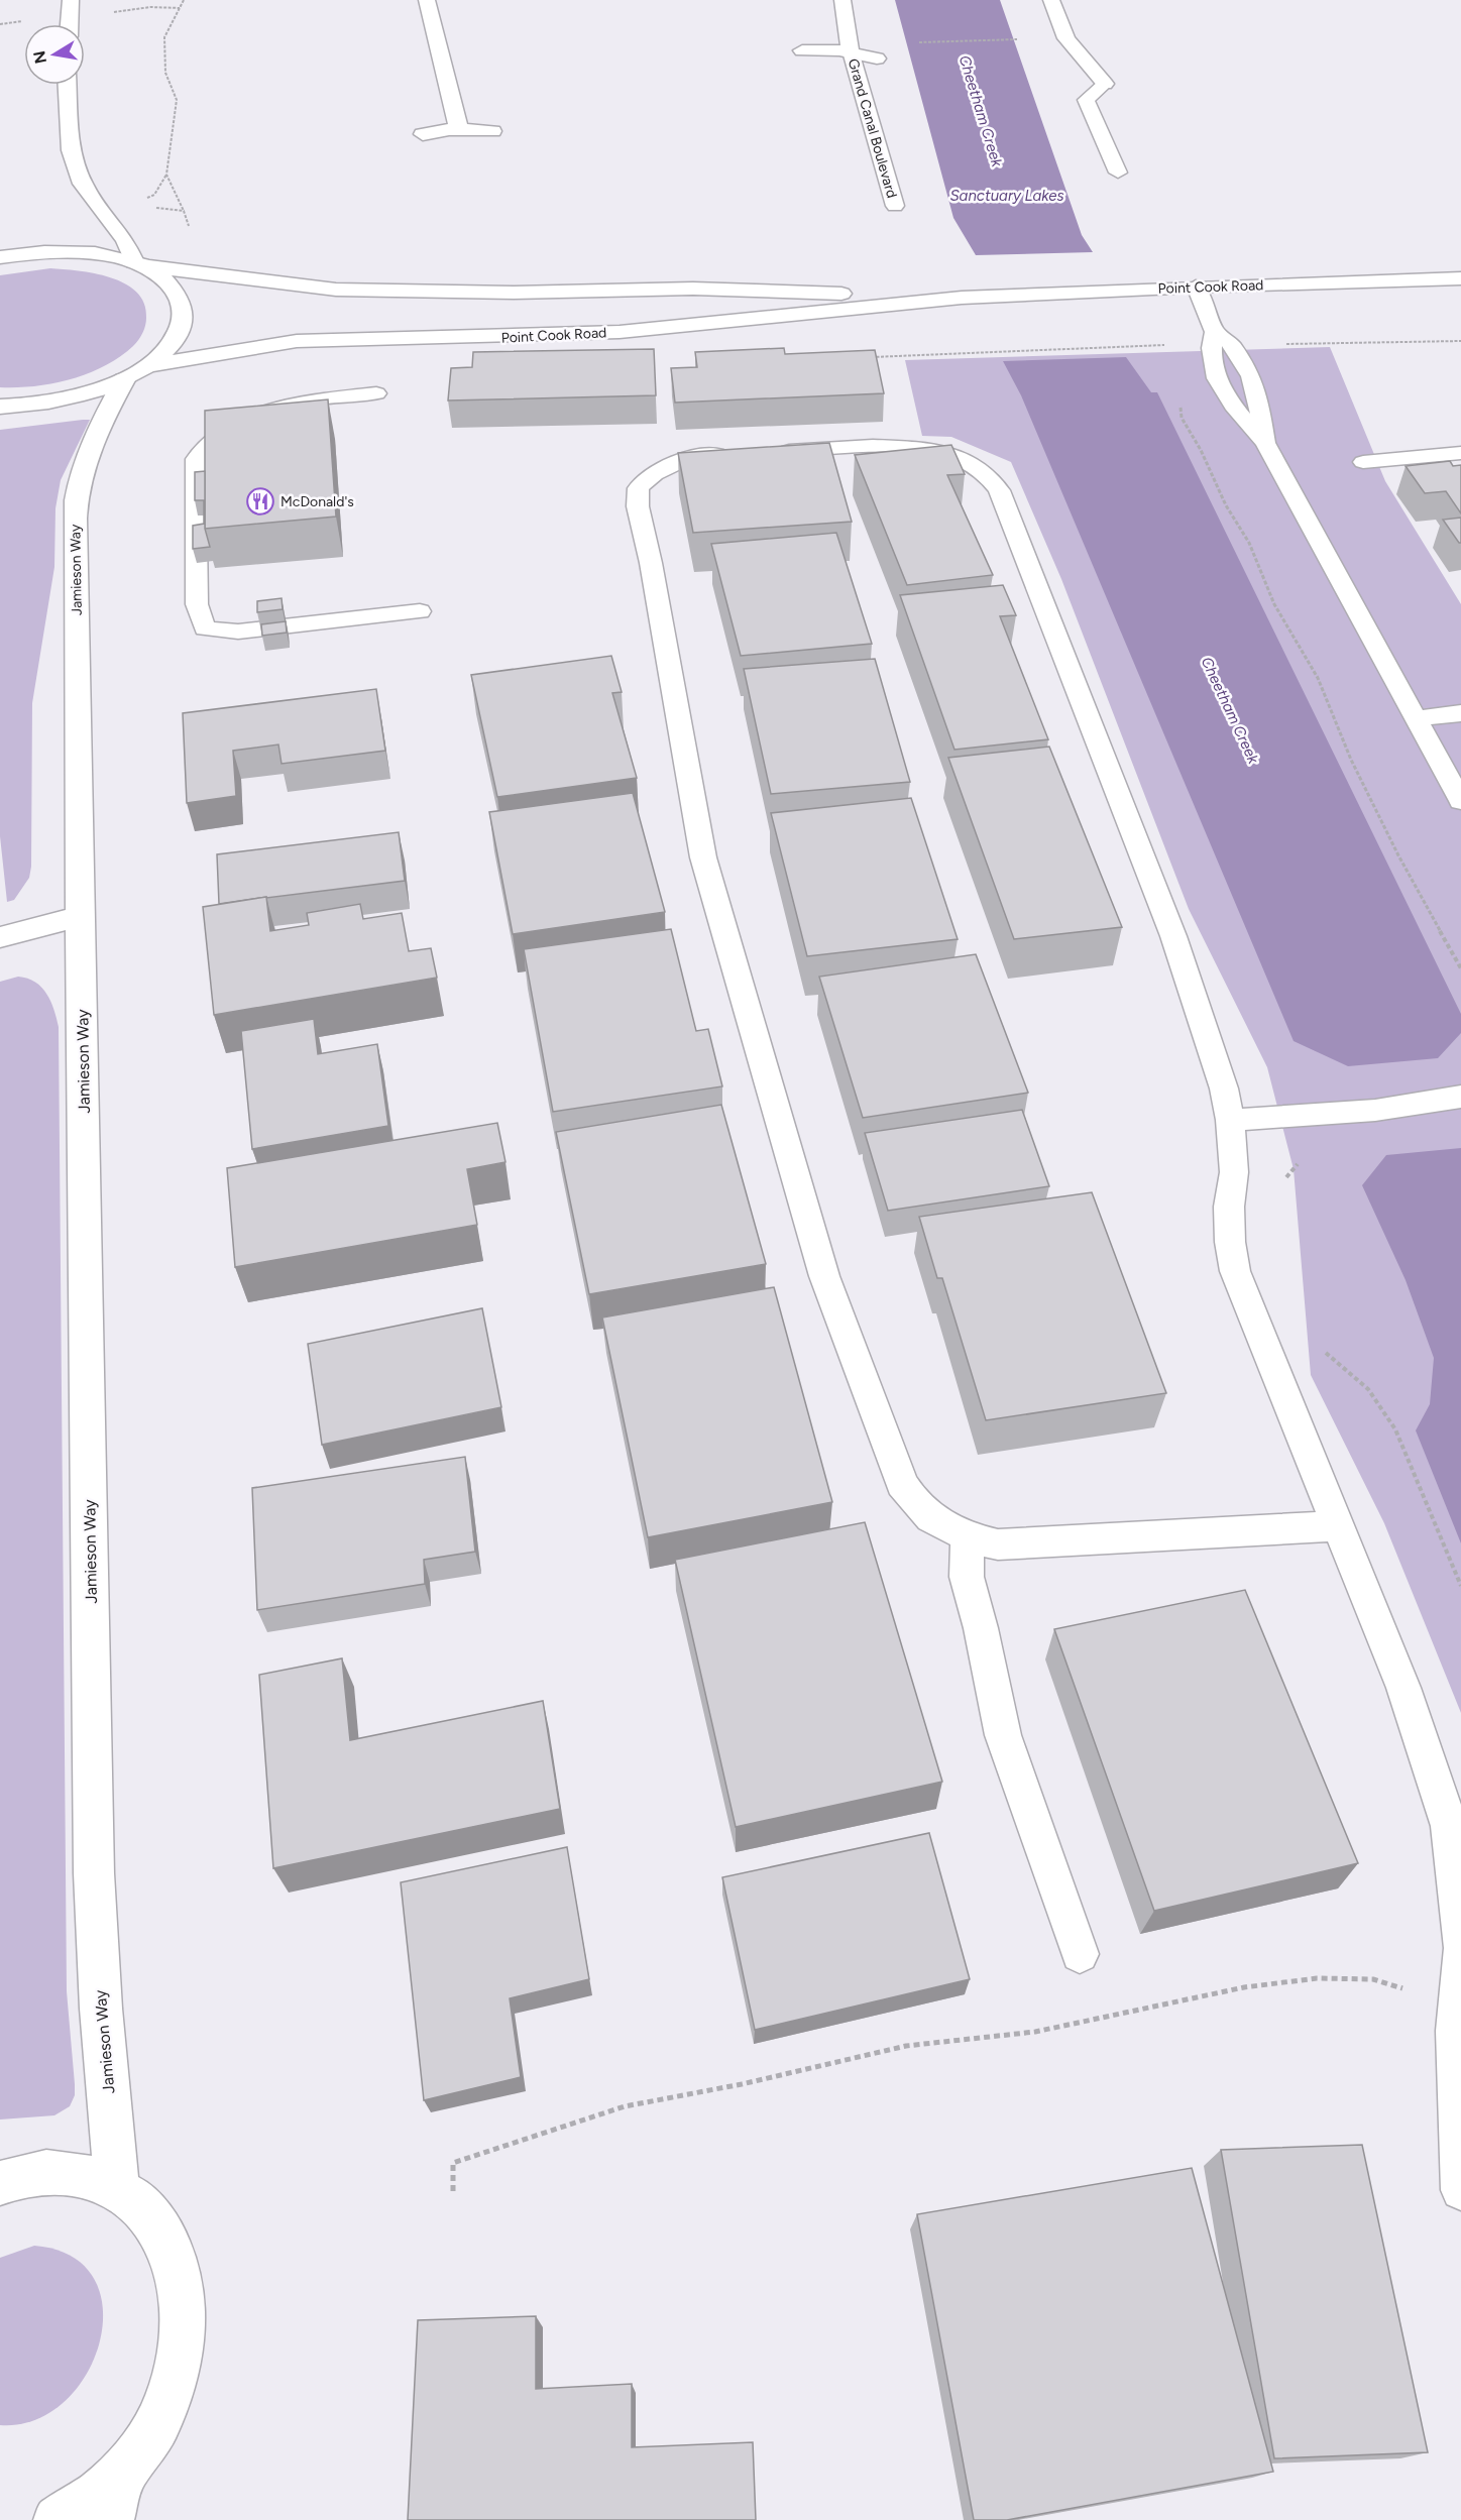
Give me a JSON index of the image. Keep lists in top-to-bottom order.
{
  "streets": {
    "street": ["Grand Canal Boulevard", "Point Cook Road", "Jamieson Way"]
  },
  "crossings": [
    ["Point Cook Road", "Jamieson Way"]
  ],
  "water": ["Cheetham Creek", "Sanctuary Lakes"],
  "places": {
    "restaurant": ["McDonald's"]
  },
  "north": "left"
}
